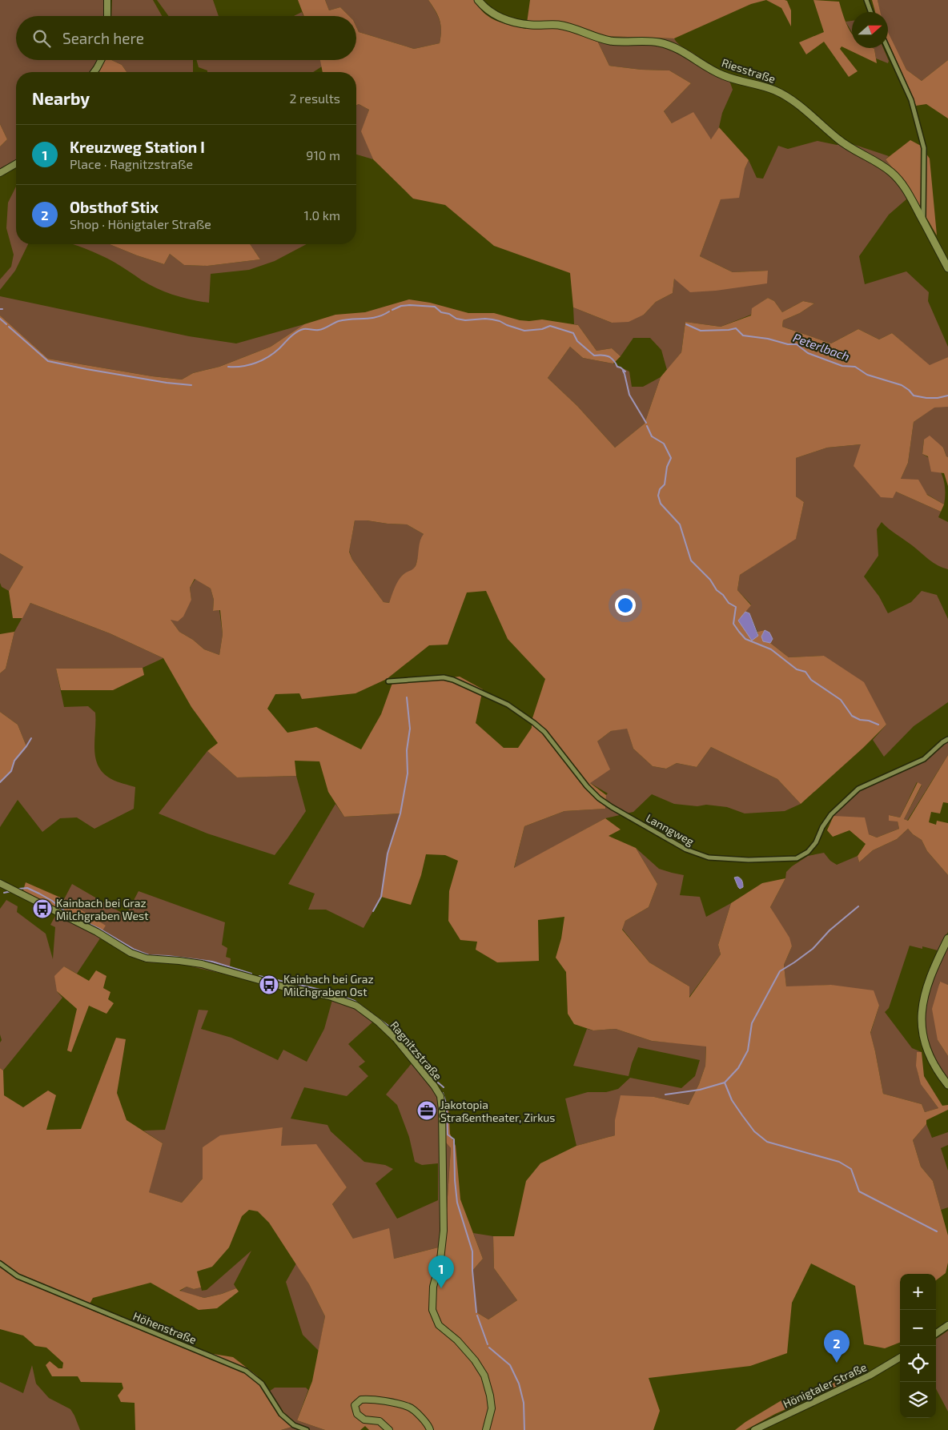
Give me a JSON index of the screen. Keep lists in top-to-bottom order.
{
  "streets": {
    "main road": ["Riesstraße", "Ragnitzstraße", "Hönigtaler Straße"],
    "street": ["Lanngweg", "Höhenstraße"]
  },
  "water": ["Peterlbach"],
  "places": {
    "bus stop": ["Kainbach bei Graz Milchgraben West", "Kainbach bei Graz Milchgraben Ost"],
    "office": ["Jakotopia Straßentheater, Zirkus"]
  },
  "north": "right",
  "page": {
    "search": "Search here",
    "heading": ["Nearby", "2 results"],
    "list": [
      {
        "mark": "1",
        "name": "Kreuzweg Station I",
        "note": "Place · Ragnitzstraße",
        "value": "910 m"
      },
      {
        "mark": "2",
        "name": "Obsthof Stix",
        "note": "Shop · Hönigtaler Straße",
        "value": "1.0 km"
      }
    ],
    "pins": ["1", "2"],
    "map_buttons": ["+", "−"]
  }
}
